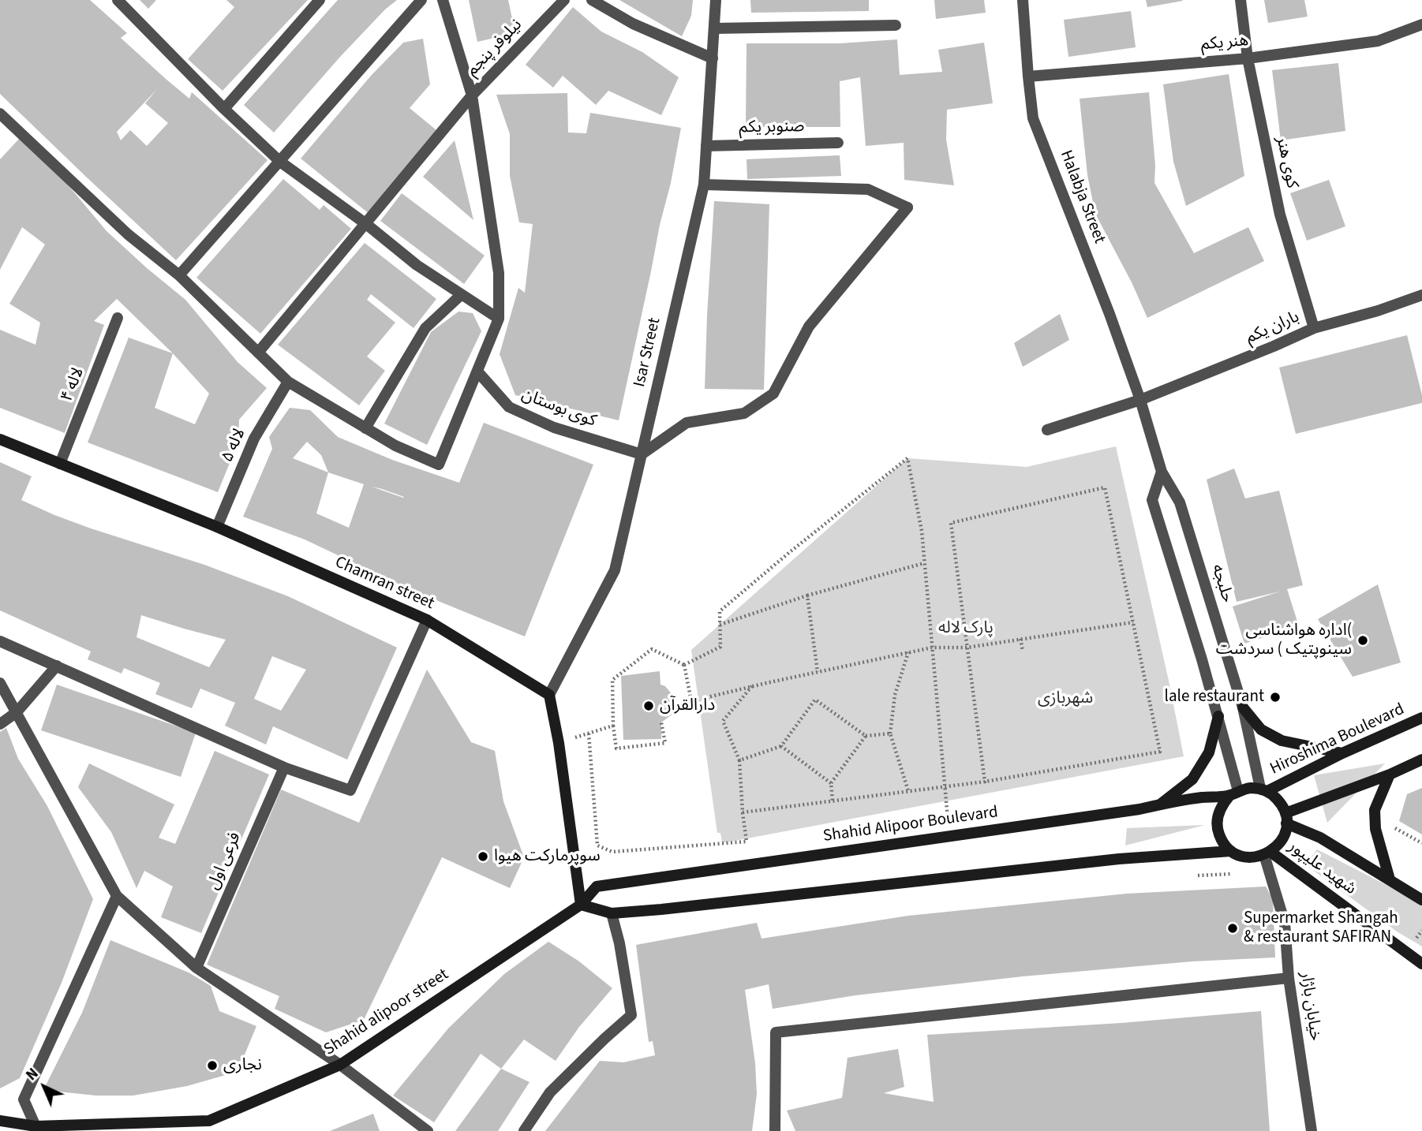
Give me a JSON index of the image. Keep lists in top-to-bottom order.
{
  "streets": {
    "main road": [
      "Chamran street",
      "Hiroshima Boulevard",
      "Shahid Alipoor Boulevard",
      "شهید علیپور",
      "Shahid alipoor street"
    ],
    "street": [
      "هنر یکم",
      "نیلوفر پنجم",
      "صنوبر یکم",
      "کوی هنر",
      "Halabja Street",
      "باران یکم",
      "Isar Street",
      "لاله ۴",
      "کوی بوستان",
      "لاله ۵",
      "حلبجه",
      "فرعی اول",
      "خیابان باژار"
    ]
  },
  "crossings": [
    ["هنر یکم", "کوی هنر"],
    ["هنر یکم", "Halabja Street"],
    ["صنوبر یکم", "Isar Street"],
    ["کوی هنر", "باران یکم"],
    ["Halabja Street", "باران یکم"],
    ["Halabja Street", "حلبجه"],
    ["Isar Street", "کوی بوستان"],
    ["Isar Street", "Chamran street"],
    ["لاله ۴", "Chamran street"],
    ["لاله ۵", "Chamran street"],
    ["حلبجه", "Hiroshima Boulevard"],
    ["حلبجه", "Shahid Alipoor Boulevard"],
    ["حلبجه", "شهید علیپور"],
    ["حلبجه", "خیابان باژار"],
    ["Hiroshima Boulevard", "Shahid Alipoor Boulevard"],
    ["Hiroshima Boulevard", "شهید علیپور"],
    ["Hiroshima Boulevard", "خیابان باژار"],
    ["Shahid Alipoor Boulevard", "شهید علیپور"],
    ["Shahid Alipoor Boulevard", "خیابان باژار"],
    ["Shahid Alipoor Boulevard", "Shahid alipoor street"],
    ["شهید علیپور", "خیابان باژار"]
  ],
  "parks": ["پارک لاله", "شهربازی"],
  "places": [
    "اداره هواشناسی( سینوپتیک ) سردشت",
    "lale restaurant",
    "دارالقرآن",
    "سوپرمارکت هیوا",
    "Supermarket Shangah & restaurant SAFIRAN",
    "نجاری"
  ],
  "north": "top left"
}
